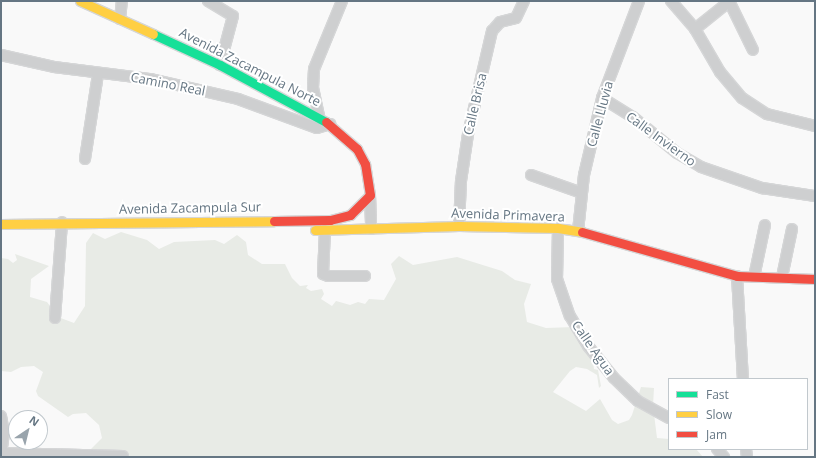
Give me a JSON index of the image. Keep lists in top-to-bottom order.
{
  "streets": {
    "main road": ["Avenida Zacampula Norte", "Avenida Zacampula Sur", "Avenida Primavera"],
    "street": [
      "Camino Real",
      "Calle Brisa",
      "Calle Lluvia",
      "Calle Invierno",
      "Calle Agua"
    ]
  },
  "crossings": [
    ["Avenida Zacampula Norte", "Camino Real"],
    ["Avenida Zacampula Norte", "Avenida Zacampula Sur"],
    ["Calle Brisa", "Avenida Primavera"],
    ["Calle Lluvia", "Calle Invierno"],
    ["Calle Lluvia", "Avenida Primavera"],
    ["Avenida Zacampula Sur", "Avenida Primavera"],
    ["Avenida Primavera", "Calle Agua"]
  ],
  "legend": ["Fast", "Slow", "Jam"],
  "north": "top right"
}
